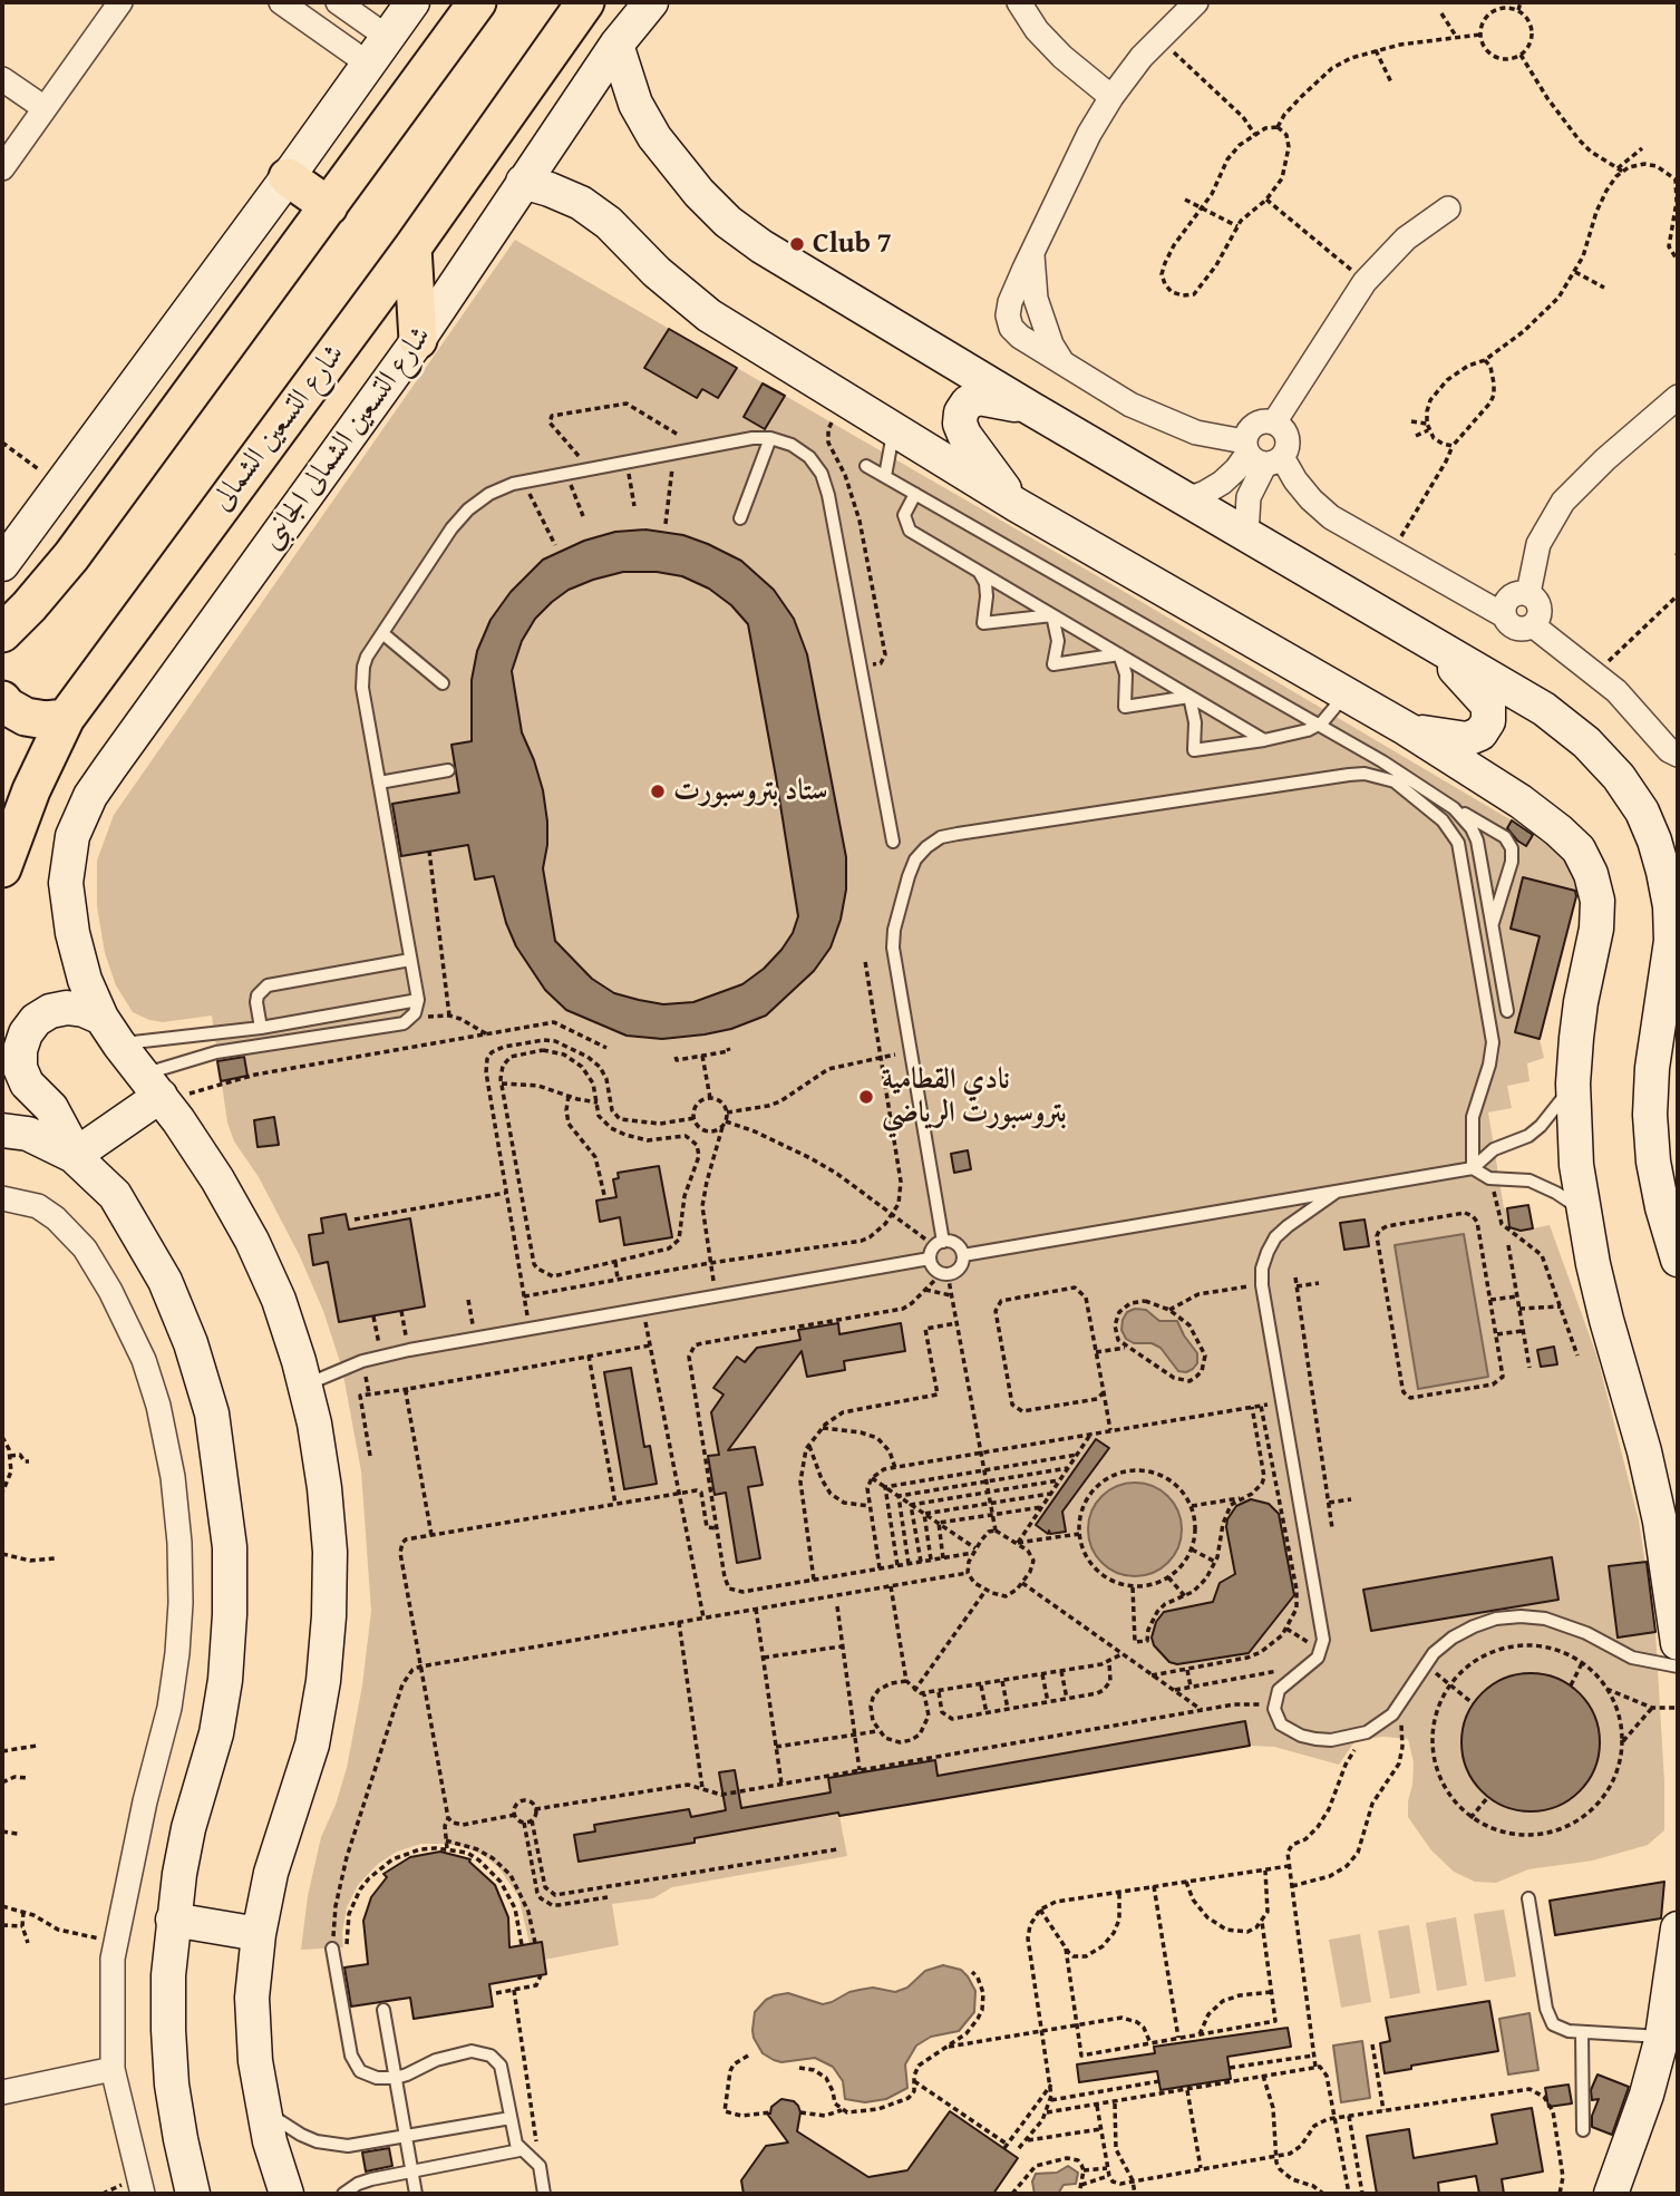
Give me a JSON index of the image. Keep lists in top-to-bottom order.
{
  "streets": {
    "main road": ["شارع التسعين الشمالى"],
    "street": ["شارع التسعين الشمالى الجانبى"]
  },
  "places": ["Club 7", "ستاد بتروسبورت", "نادي القطامية بتروسبورت الرياضي"]
}
